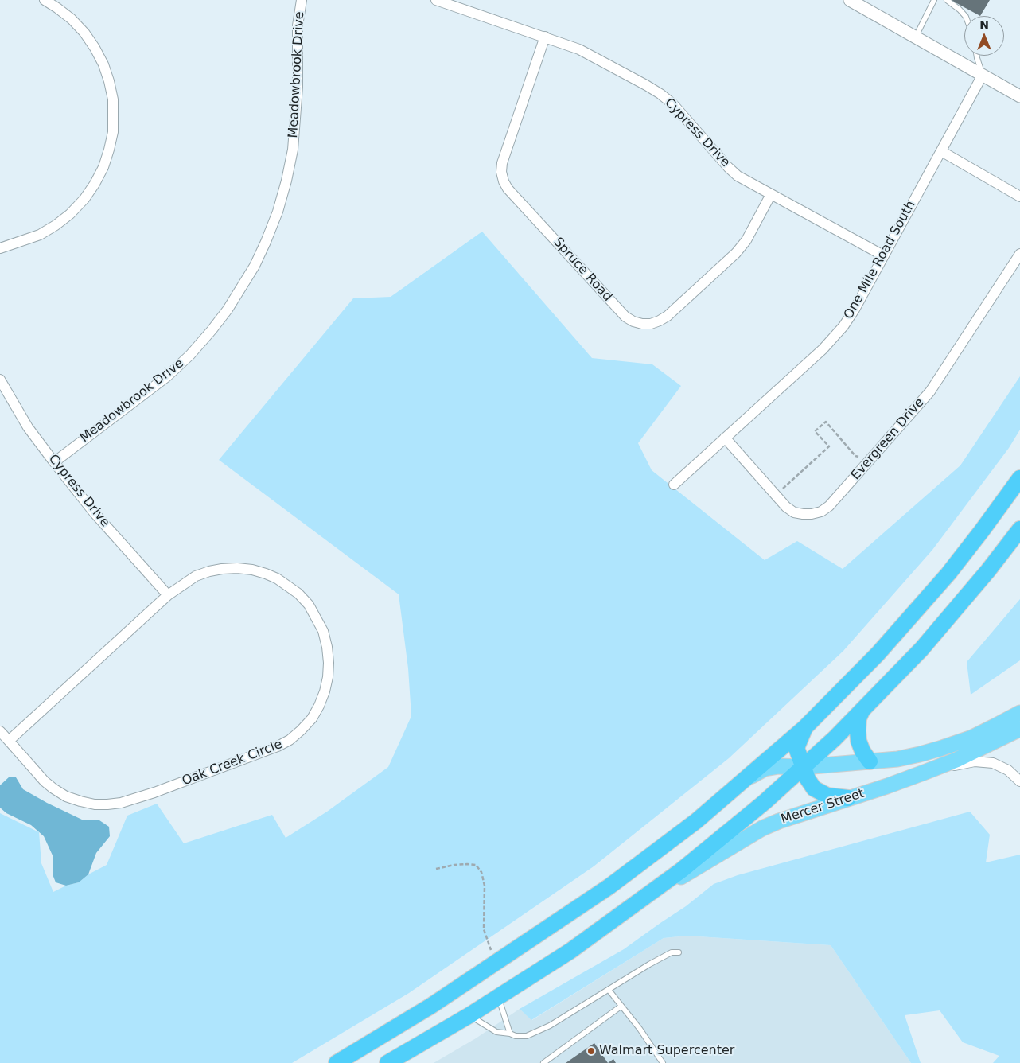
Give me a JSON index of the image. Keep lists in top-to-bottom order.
{
  "streets": {
    "main road": ["Mercer Street"],
    "street": [
      "Meadowbrook Drive",
      "Cypress Drive",
      "One Mile Road South",
      "Spruce Road",
      "Evergreen Drive",
      "Oak Creek Circle"
    ]
  },
  "crossings": [
    ["Meadowbrook Drive", "Cypress Drive"],
    ["Cypress Drive", "One Mile Road South"],
    ["Cypress Drive", "Spruce Road"],
    ["Cypress Drive", "Oak Creek Circle"],
    ["One Mile Road South", "Evergreen Drive"]
  ],
  "places": ["Walmart Supercenter"],
  "north": "top"
}
